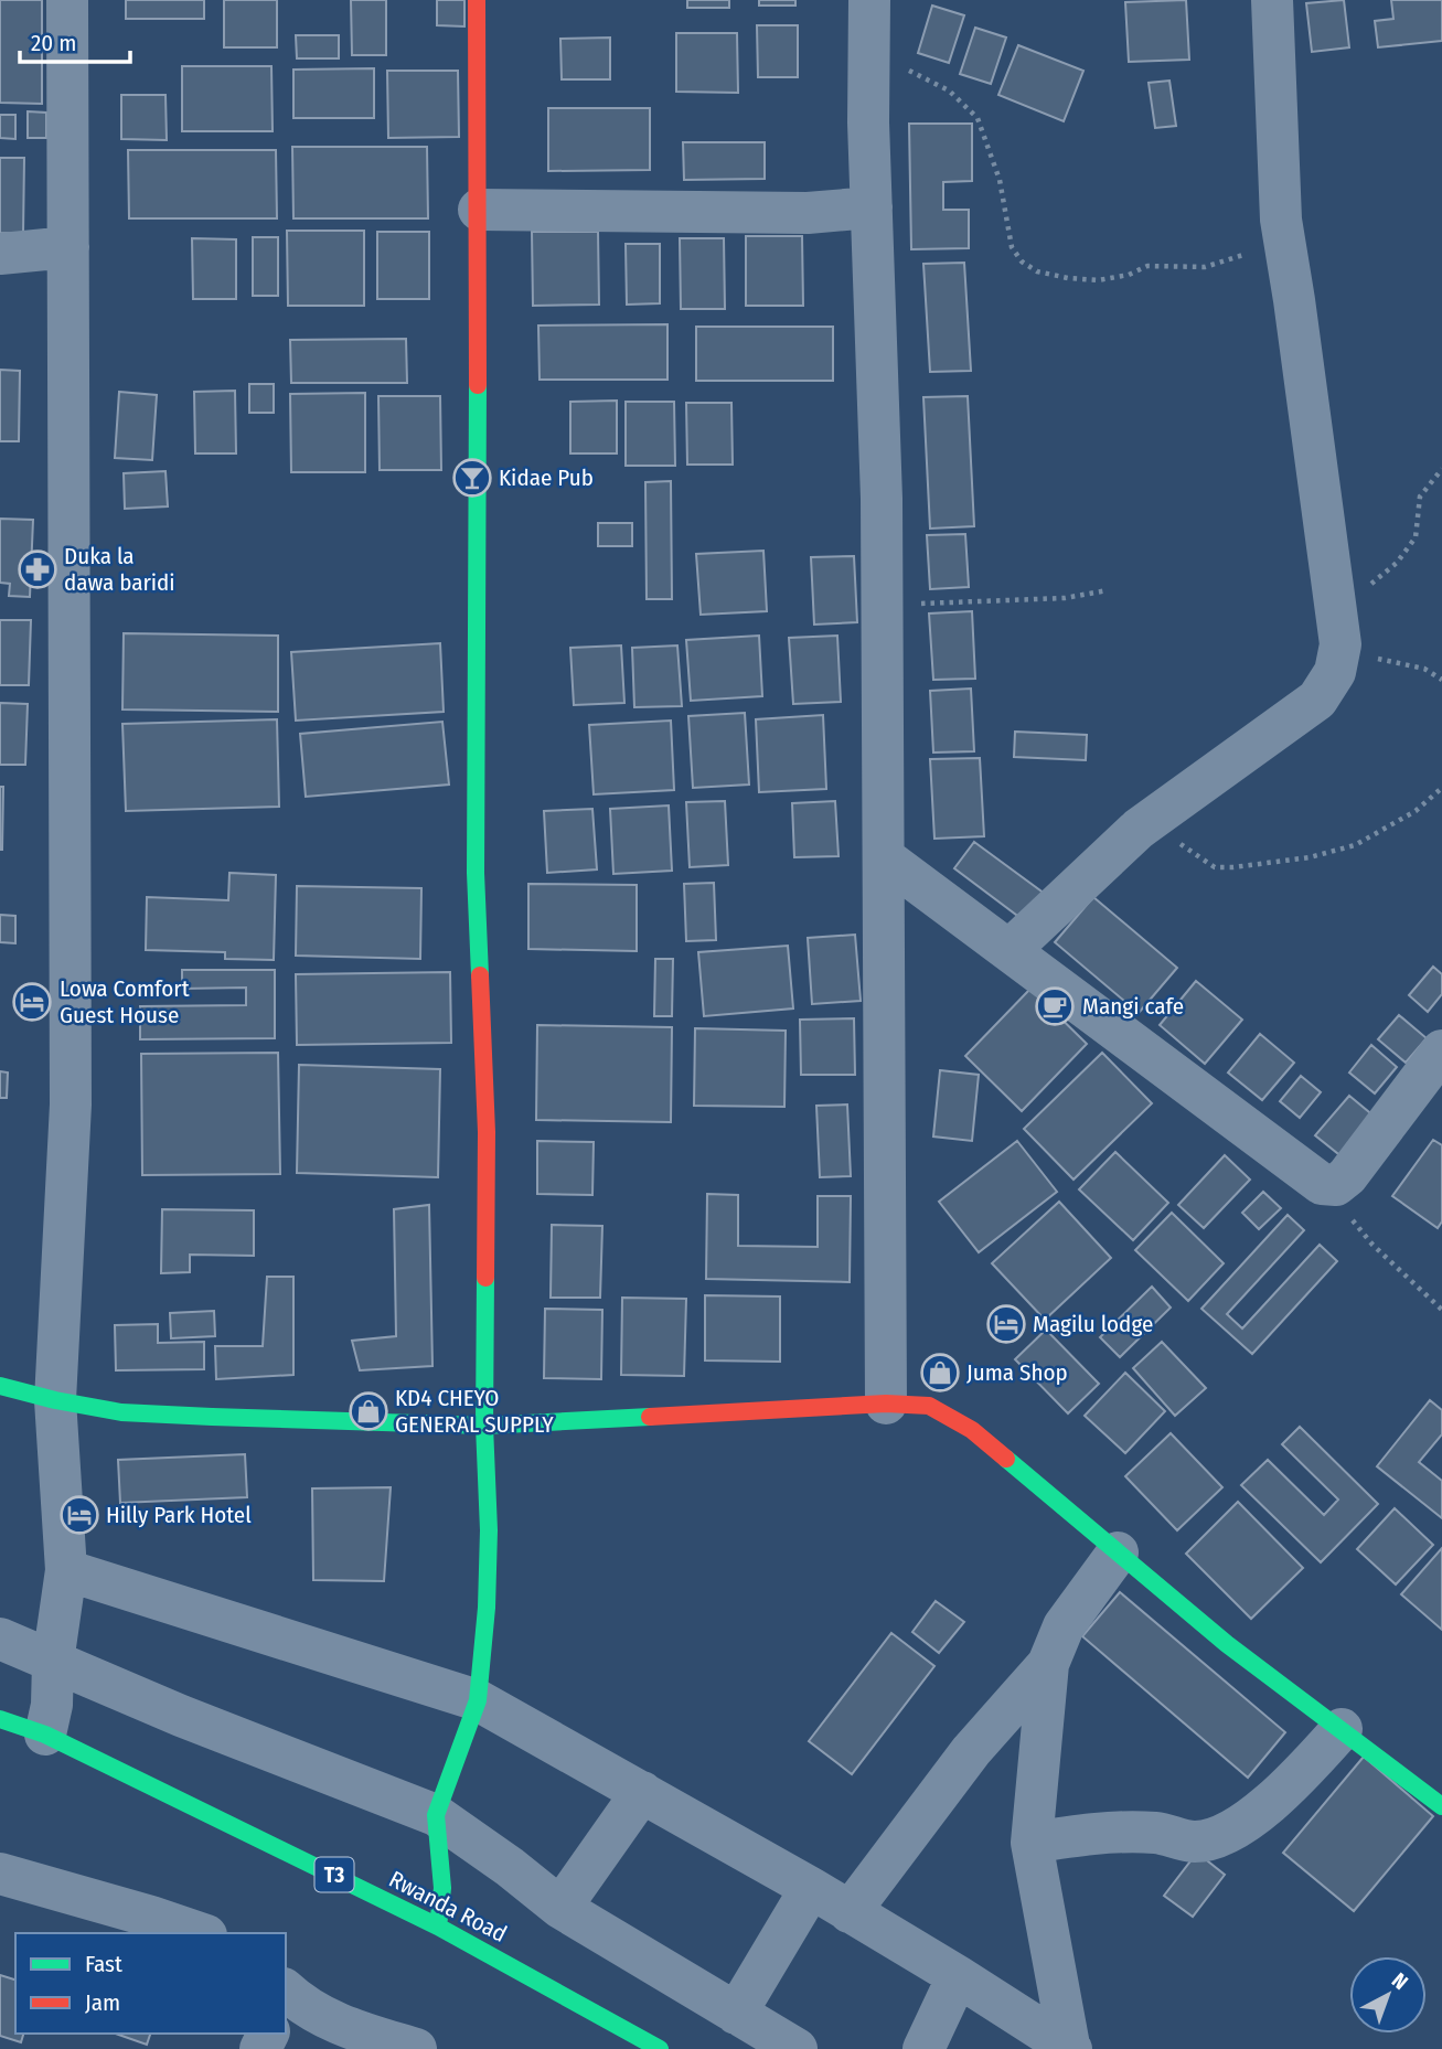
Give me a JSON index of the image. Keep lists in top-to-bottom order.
{
  "streets": {
    "main road": ["T3", "Rwanda Road"]
  },
  "places": {
    "bar": ["Kidae Pub"],
    "pharmacy": ["Duka la dawa baridi"],
    "hotel": ["Lowa Comfort Guest House", "Magilu lodge", "Hilly Park Hotel"],
    "cafe": ["Mangi cafe"],
    "shop": ["Juma Shop", "KD4 CHEYO GENERAL SUPPLY"]
  },
  "legend": ["Fast", "Jam"],
  "scale_bar": "20 m",
  "north": "top right"
}
